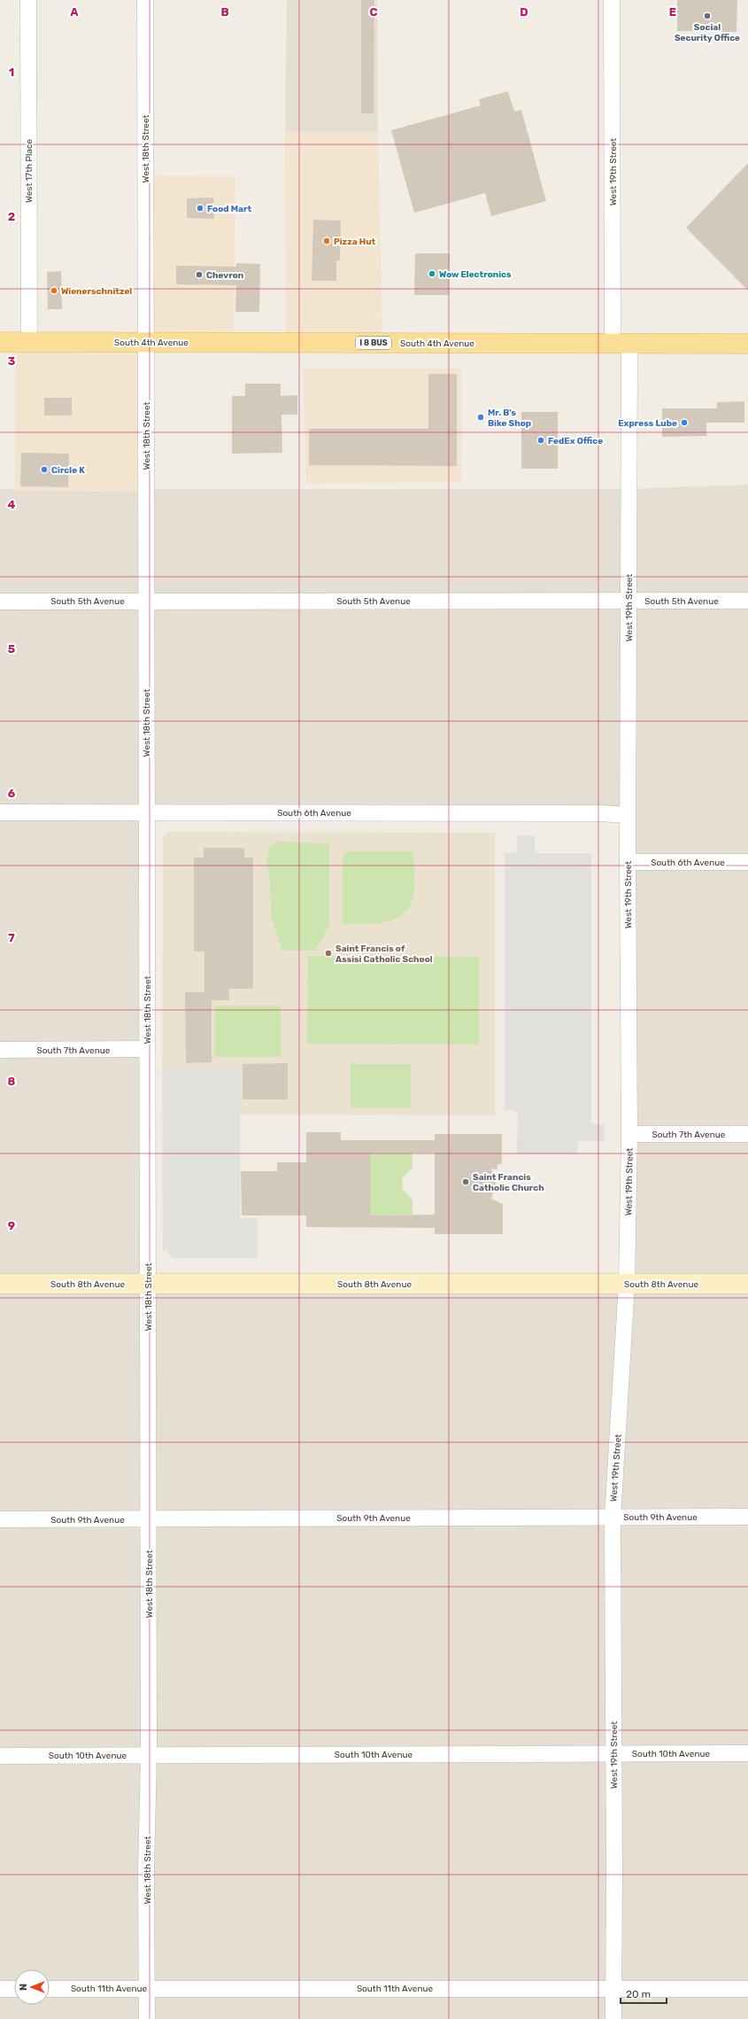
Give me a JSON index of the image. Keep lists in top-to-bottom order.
{
  "streets": {
    "main road": ["South 4th Avenue", "I 8 BUS"],
    "street": [
      "West 18th Street",
      "West 17th Place",
      "West 19th Street",
      "South 5th Avenue",
      "South 6th Avenue",
      "South 7th Avenue",
      "South 8th Avenue",
      "South 9th Avenue",
      "South 10th Avenue",
      "South 11th Avenue"
    ]
  },
  "crossings": [
    ["West 18th Street", "South 4th Avenue"],
    ["West 18th Street", "South 5th Avenue"],
    ["West 18th Street", "South 6th Avenue"],
    ["West 18th Street", "South 7th Avenue"],
    ["West 18th Street", "South 8th Avenue"],
    ["West 18th Street", "South 9th Avenue"],
    ["West 18th Street", "South 10th Avenue"],
    ["West 18th Street", "South 11th Avenue"],
    ["West 17th Place", "South 4th Avenue"],
    ["West 19th Street", "South 4th Avenue"],
    ["West 19th Street", "South 5th Avenue"],
    ["West 19th Street", "South 6th Avenue"],
    ["West 19th Street", "South 7th Avenue"],
    ["West 19th Street", "South 8th Avenue"],
    ["West 19th Street", "South 9th Avenue"],
    ["West 19th Street", "South 10th Avenue"],
    ["West 19th Street", "South 11th Avenue"]
  ],
  "places": [
    "Social Security Office",
    "Food Mart",
    "Pizza Hut",
    "Wow Electronics",
    "Chevron",
    "Wienerschnitzel",
    "Mr. B's Bike Shop",
    "Express Lube",
    "FedEx Office",
    "Circle K",
    "Saint Francis of Assisi Catholic School",
    "Saint Francis Catholic Church"
  ],
  "scale_bar": "20 m",
  "north": "left",
  "grid": {
    "columns": [
      "A",
      "B",
      "C",
      "D",
      "E"
    ],
    "rows": [
      "1",
      "2",
      "3",
      "4",
      "5",
      "6",
      "7",
      "8",
      "9"
    ]
  }
}
